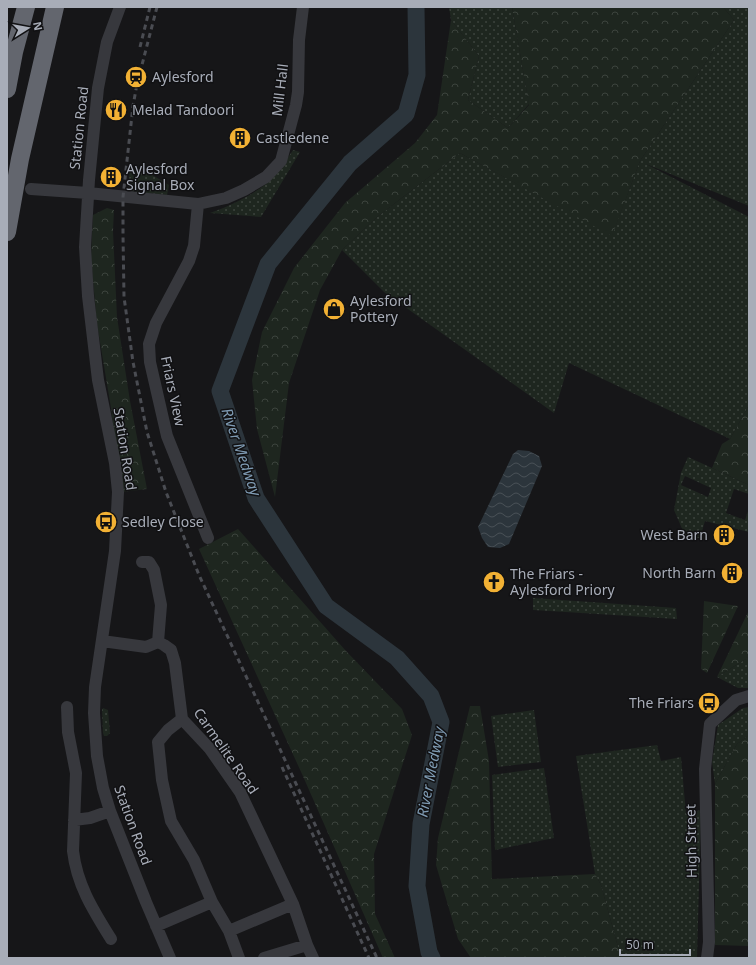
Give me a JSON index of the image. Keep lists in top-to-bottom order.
{
  "streets": {
    "street": [
      "Mill Hall",
      "Station Road",
      "Friars View",
      "Carmelite Road",
      "High Street"
    ]
  },
  "crossings": [
    ["Mill Hall", "Station Road"],
    ["Mill Hall", "Friars View"]
  ],
  "water": ["River Medway"],
  "places": {
    "station": ["Aylesford"],
    "restaurant": ["Melad Tandoori"],
    "building": [
      "Castledene",
      "Aylesford Signal Box",
      "West Barn",
      "North Barn"
    ],
    "shop": ["Aylesford Pottery"],
    "bus stop": ["Sedley Close", "The Friars"],
    "church": ["The Friars - Aylesford Priory"]
  },
  "scale_bar": "50 m",
  "north": "right"
}
